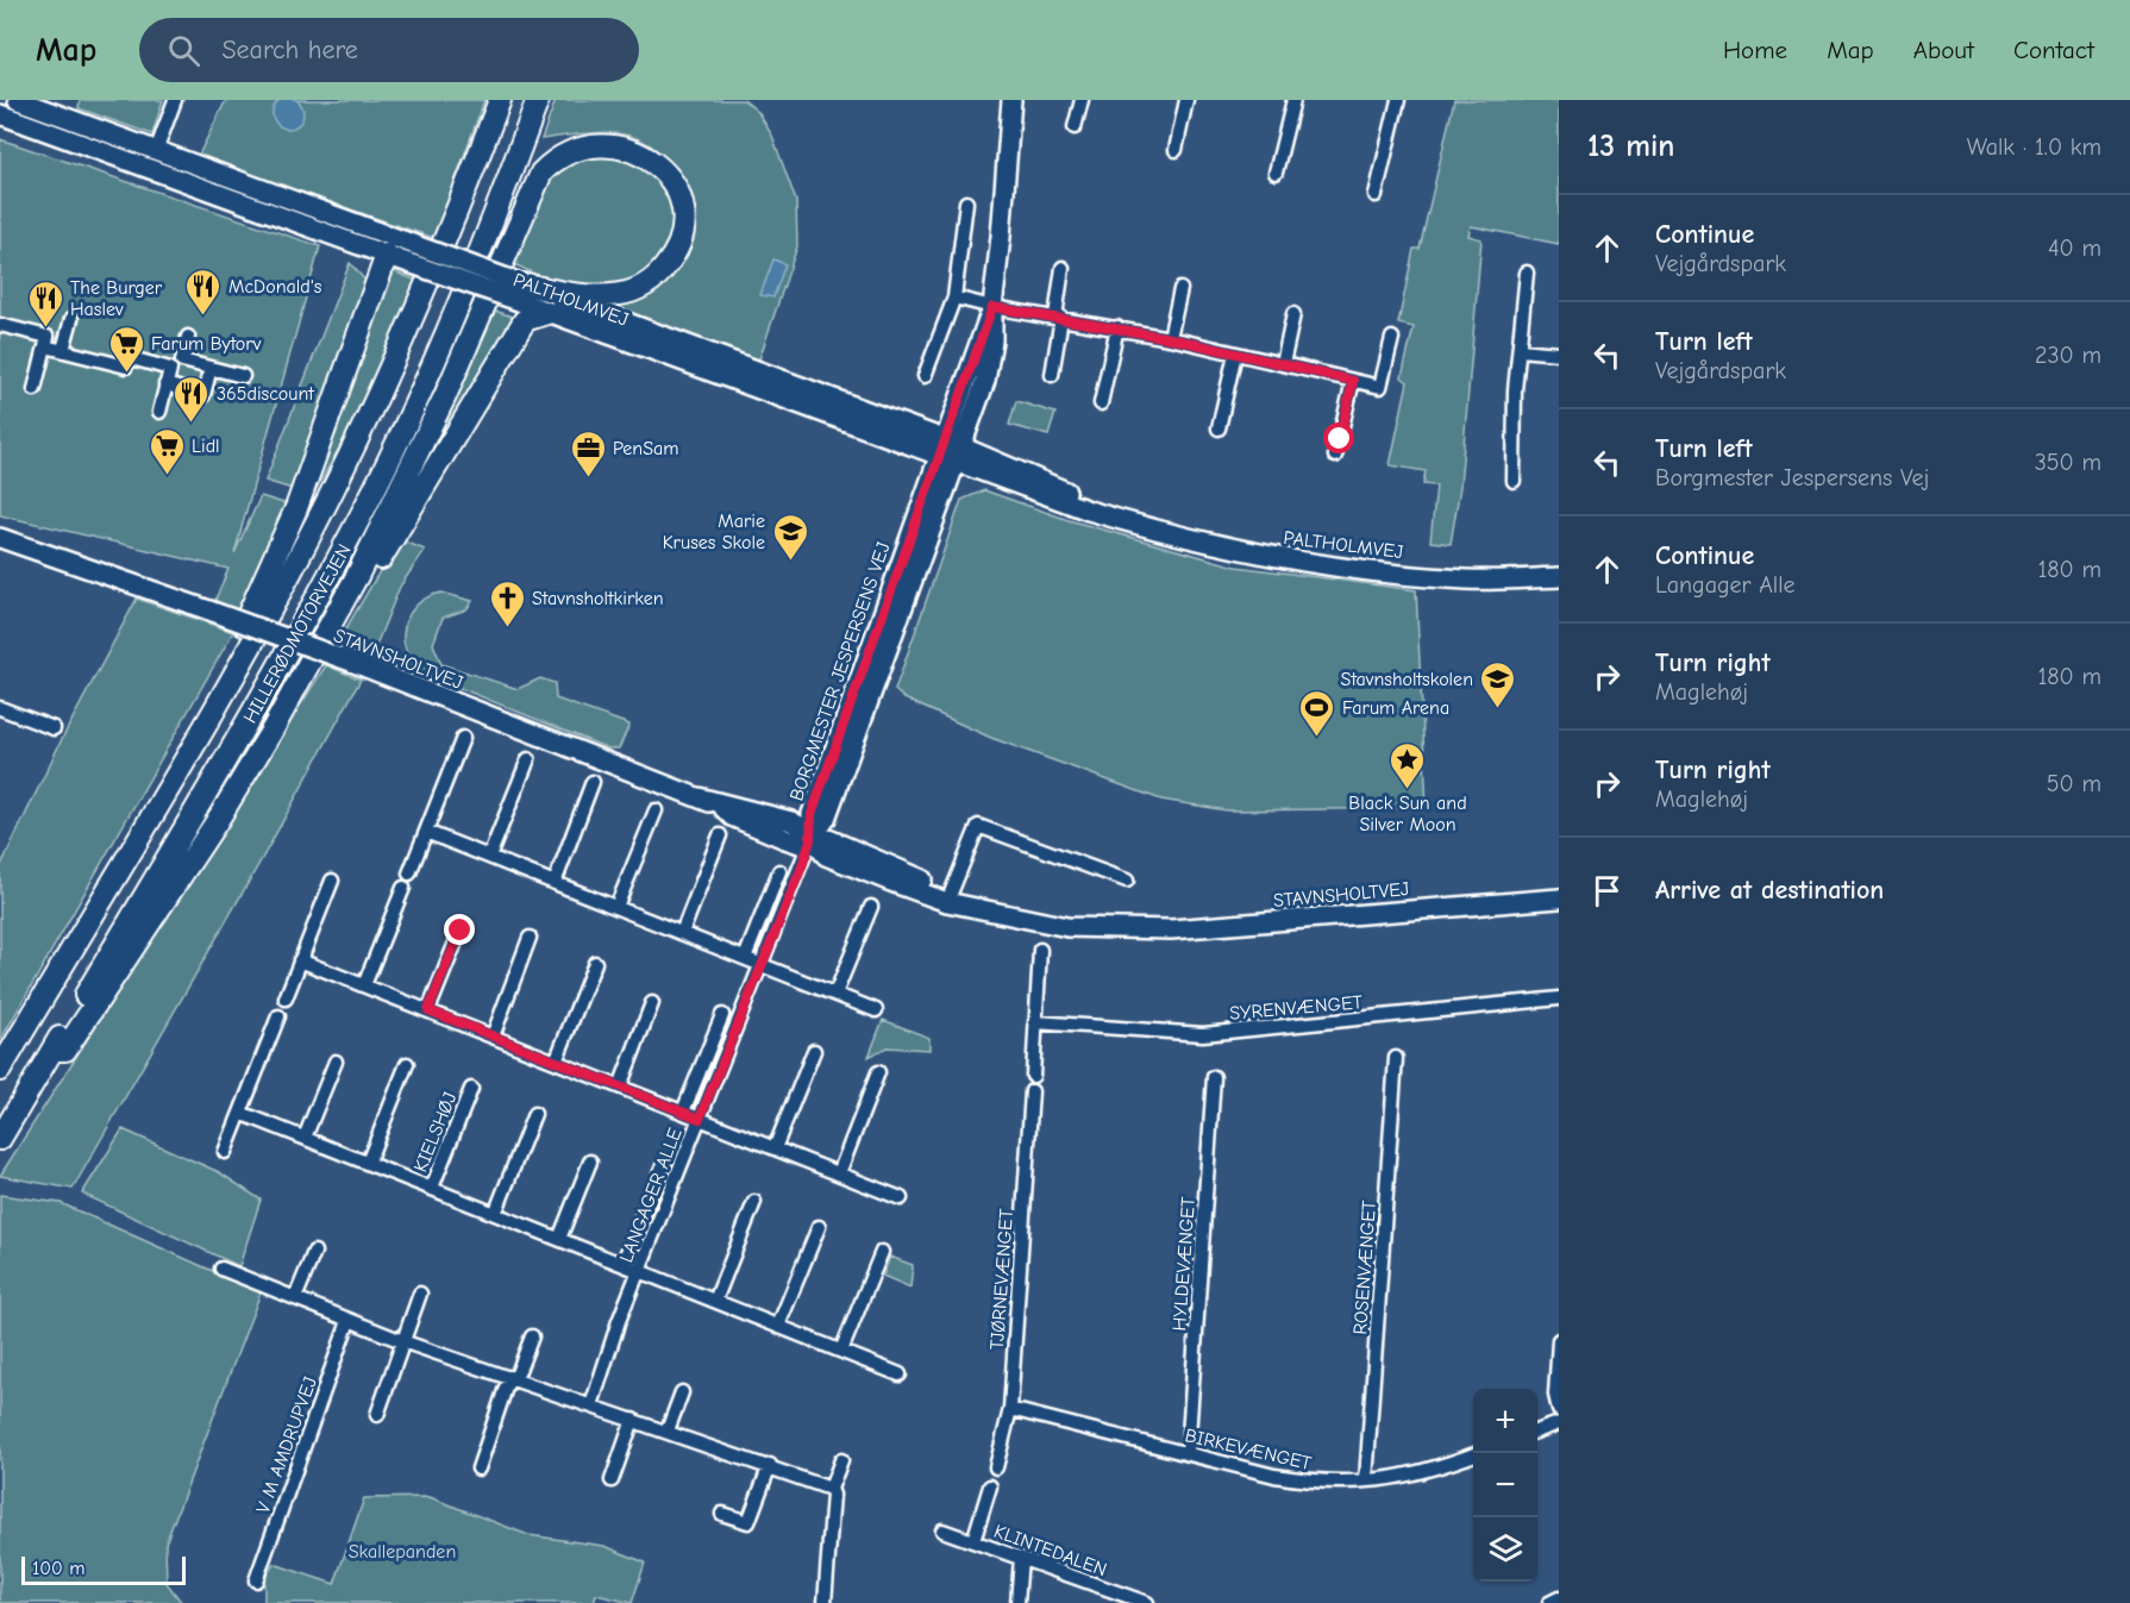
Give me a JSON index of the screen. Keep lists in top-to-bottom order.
{
  "streets": {
    "highway": ["HILLERØDMOTORVEJEN"],
    "street": [
      "PALTHOLMVEJ",
      "STAVNSHOLTVEJ",
      "BORGMESTER JESPERSENS VEJ",
      "SYRENVÆNGET",
      "KIELSHØJ",
      "LANGAGER ALLE",
      "HYLDEVÆNGET",
      "ROSENVÆNGET",
      "TJØRNEVÆNGET",
      "V M AMDRUPVEJ",
      "BIRKEVÆNGET",
      "KLINTEDALEN"
    ]
  },
  "crossings": [
    ["PALTHOLMVEJ", "BORGMESTER JESPERSENS VEJ"],
    ["STAVNSHOLTVEJ", "BORGMESTER JESPERSENS VEJ"],
    ["STAVNSHOLTVEJ", "LANGAGER ALLE"],
    ["BORGMESTER JESPERSENS VEJ", "LANGAGER ALLE"],
    ["KIELSHØJ", "LANGAGER ALLE"],
    ["HYLDEVÆNGET", "BIRKEVÆNGET"],
    ["ROSENVÆNGET", "BIRKEVÆNGET"],
    ["TJØRNEVÆNGET", "BIRKEVÆNGET"]
  ],
  "parks": ["Skallepanden"],
  "places": {
    "restaurant": ["McDonald's", "The Burger Haslev", "365discount"],
    "supermarket": ["Farum Bytorv", "Lidl"],
    "office": ["PenSam"],
    "school or university": ["Marie Kruses Skole", "Stavnsholtskolen"],
    "church": ["Stavnsholtkirken"],
    "sports": ["Farum Arena"],
    "place": ["Black Sun and Silver Moon"]
  },
  "scale_bar": "100 m",
  "page": {
    "header": "Map",
    "search": "Search here",
    "nav": [
      "Home",
      "Map",
      "About",
      "Contact"
    ],
    "heading": ["13 min", "Walk · 1.0 km"],
    "list": [
      ["Continue", "Vejgårdspark", "40 m"],
      ["Turn left", "Vejgårdspark", "230 m"],
      ["Turn left", "Borgmester Jespersens Vej", "350 m"],
      ["Continue", "Langager Alle", "180 m"],
      ["Turn right", "Maglehøj", "180 m"],
      ["Turn right", "Maglehøj", "50 m"],
      "Arrive at destination"
    ],
    "map_buttons": ["+", "−"],
    "scale": "100 m"
  }
}
